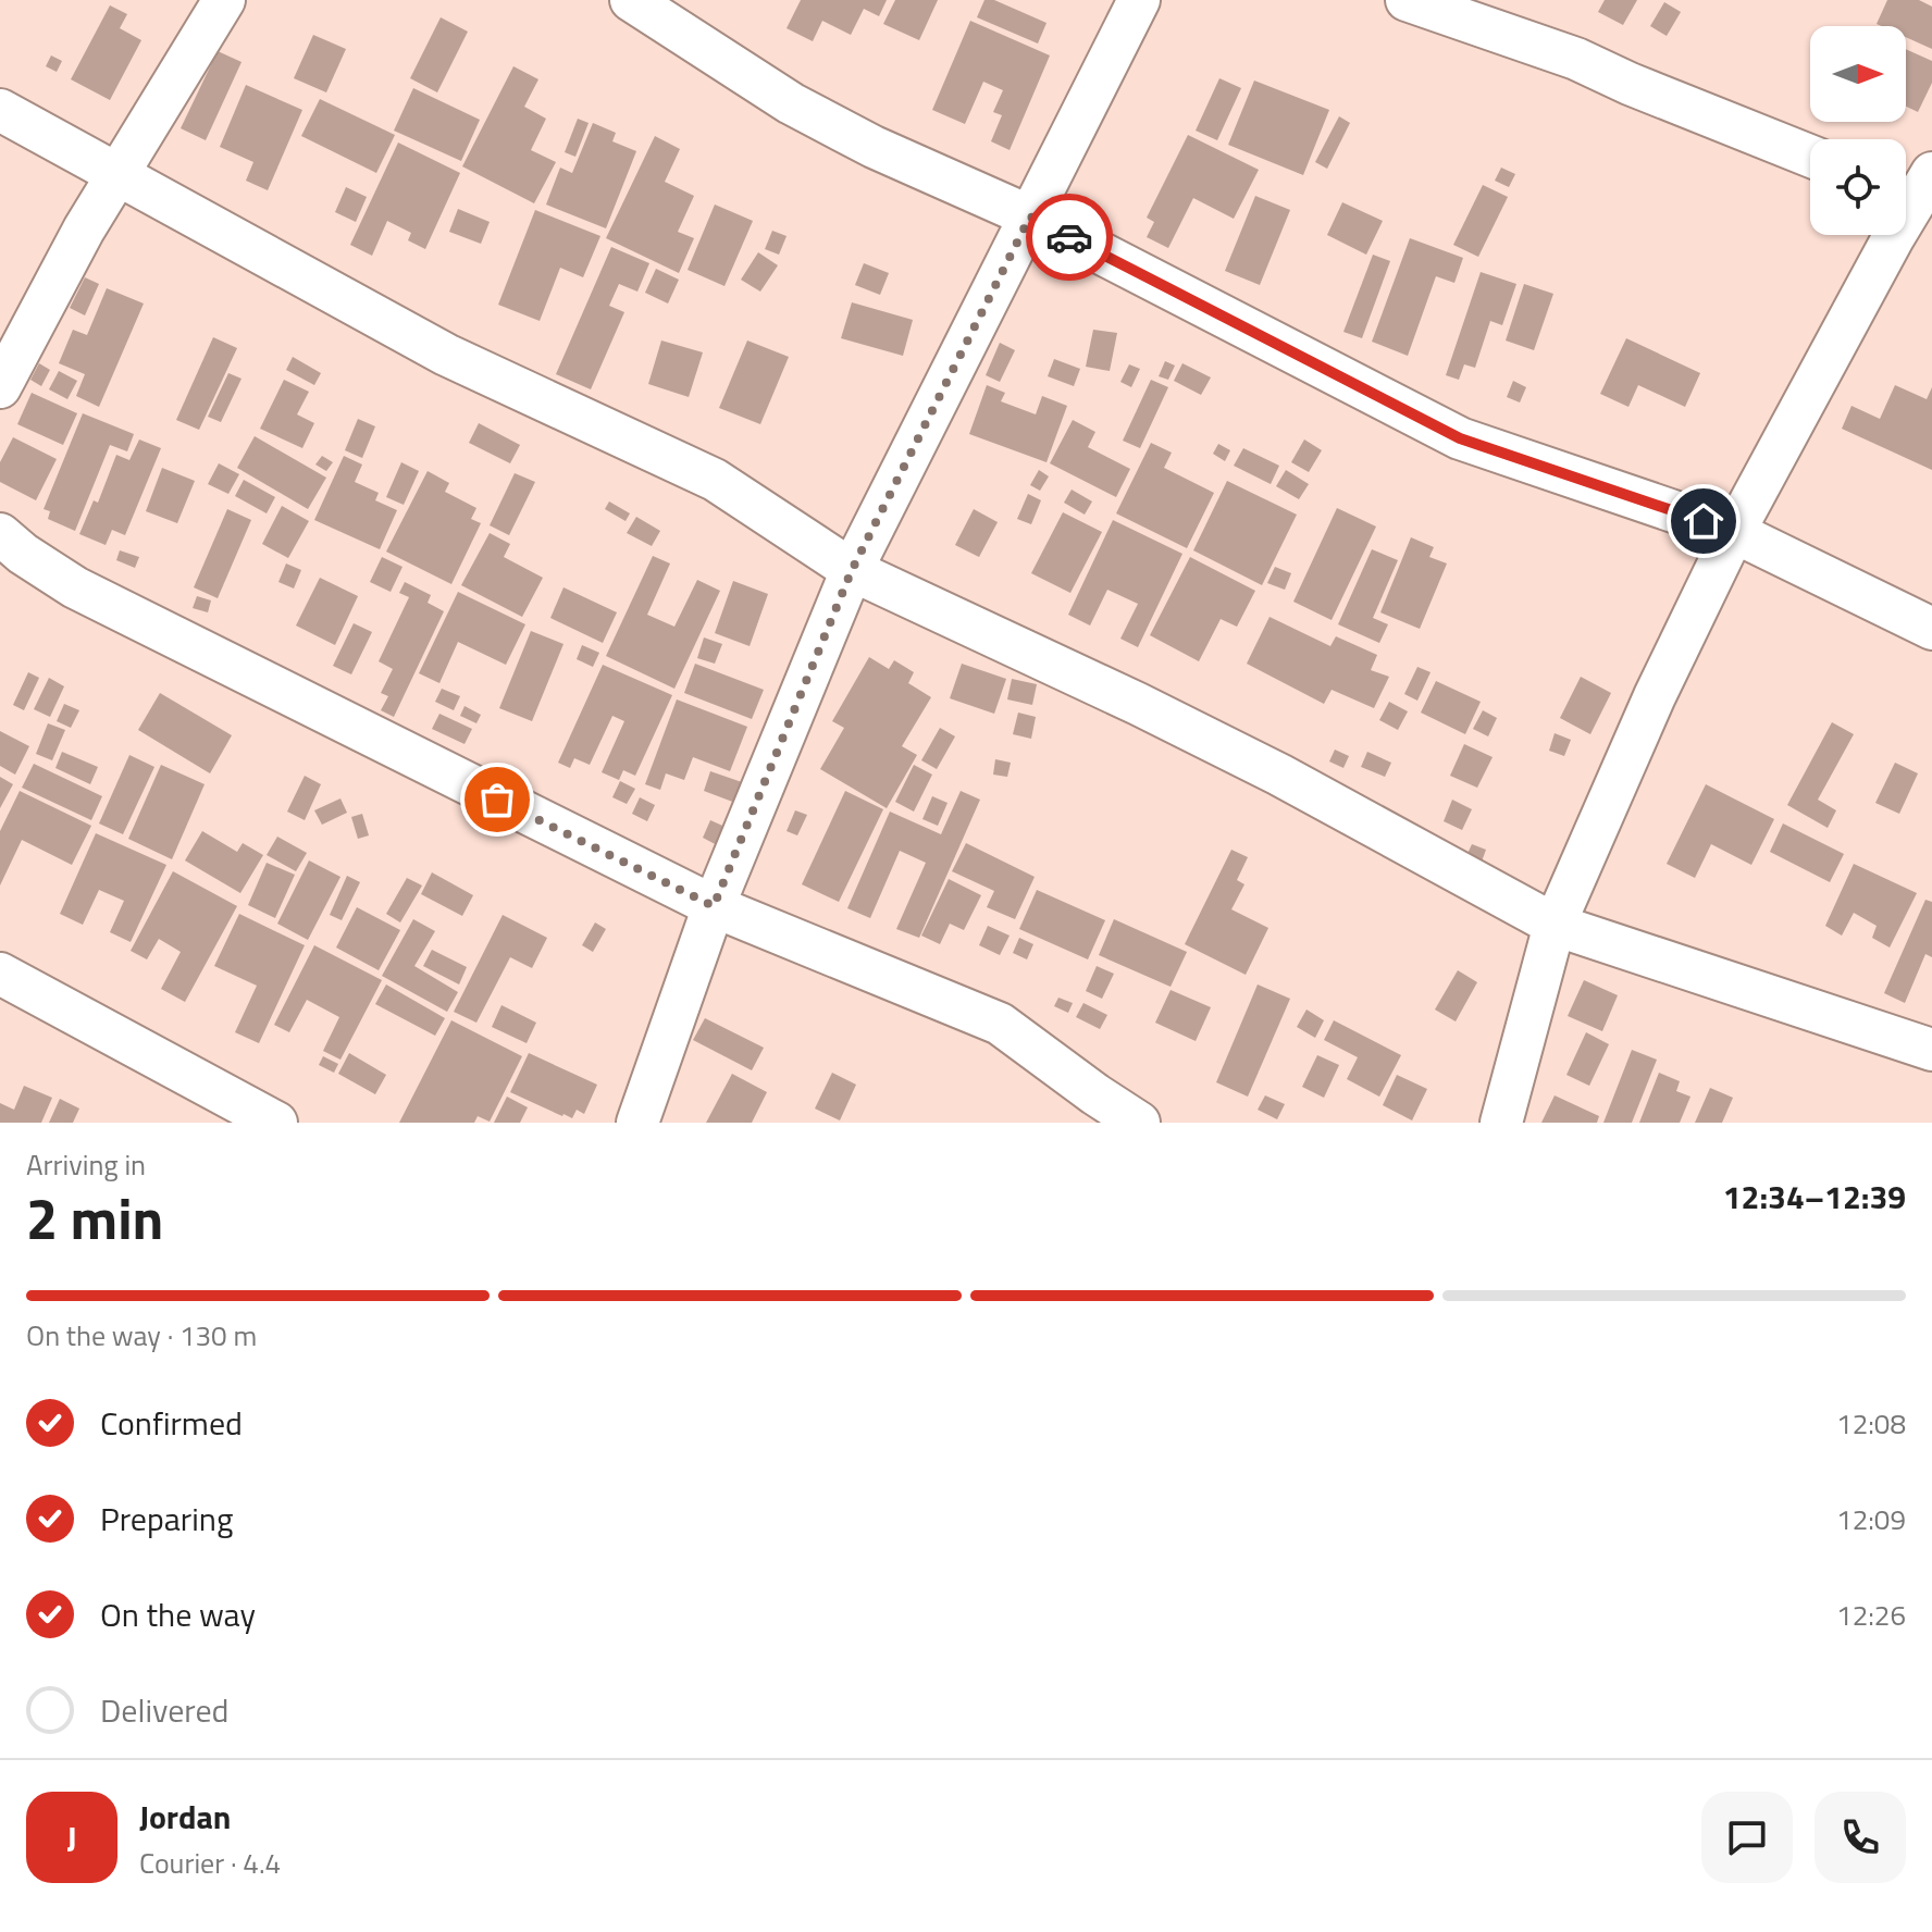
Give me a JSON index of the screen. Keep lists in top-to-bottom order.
{
  "north": "right",
  "page": {
    "heading": ["2 min", "Arriving in", "12:34–12:39"],
    "panel": ["Jordan", "Courier · 4.4"],
    "bar": "On the way · 130 m",
    "list": [
      ["Confirmed", "12:08"],
      ["Preparing", "12:09"],
      ["On the way", "12:26"],
      "Delivered"
    ],
    "round": "J"
  }
}
